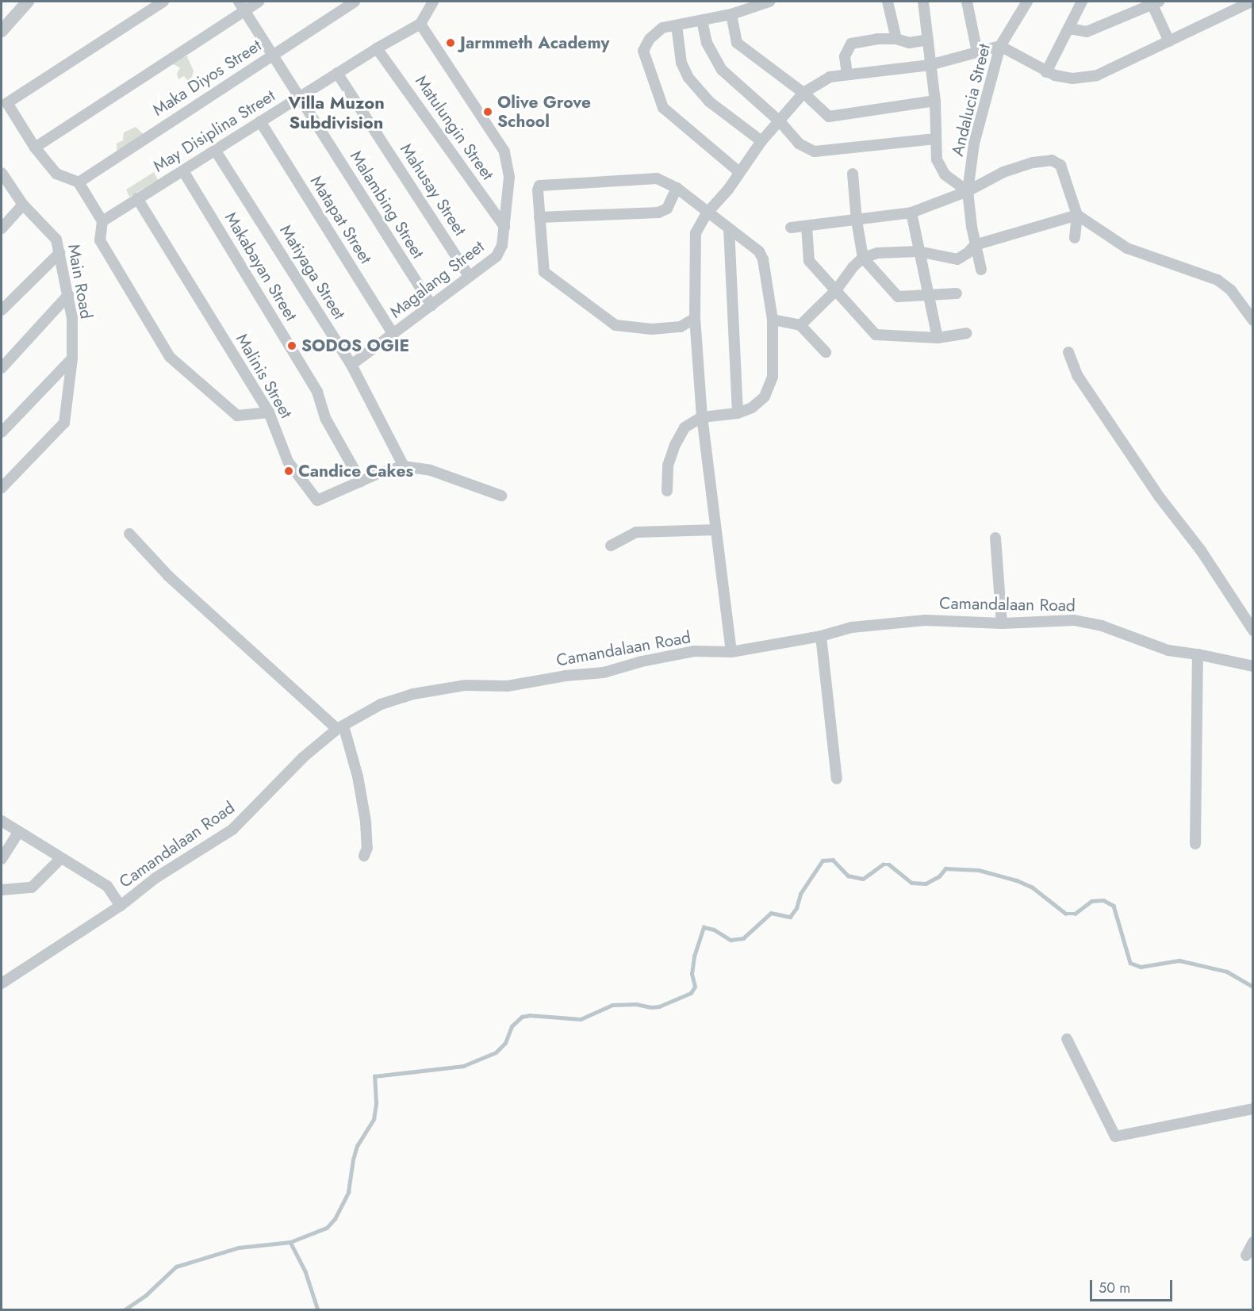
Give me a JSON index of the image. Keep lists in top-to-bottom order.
{
  "streets": {
    "street": [
      "Maka Diyos Street",
      "Andalucia Street",
      "Matulungin Street",
      "May Disiplina Street",
      "Mahusay Street",
      "Malambing Street",
      "Matapat Street",
      "Makabayan Street",
      "Matiyaga Street",
      "Magalang Street",
      "Main Road",
      "Malinis Street",
      "Camandalaan Road"
    ]
  },
  "crossings": [
    ["Maka Diyos Street", "Malambing Street"],
    ["Matulungin Street", "May Disiplina Street"],
    ["Matulungin Street", "Magalang Street"],
    ["May Disiplina Street", "Mahusay Street"],
    ["May Disiplina Street", "Malambing Street"],
    ["May Disiplina Street", "Matapat Street"],
    ["May Disiplina Street", "Makabayan Street"],
    ["May Disiplina Street", "Matiyaga Street"],
    ["May Disiplina Street", "Magalang Street"],
    ["May Disiplina Street", "Malinis Street"],
    ["Mahusay Street", "Magalang Street"],
    ["Malambing Street", "Magalang Street"],
    ["Matapat Street", "Magalang Street"],
    ["Makabayan Street", "Malinis Street"],
    ["Matiyaga Street", "Magalang Street"],
    ["Matiyaga Street", "Malinis Street"]
  ],
  "districts": ["Villa Muzon Subdivision"],
  "places": [
    "Jarmmeth Academy",
    "Olive Grove School",
    "SODOS OGIE",
    "Candice Cakes"
  ],
  "scale_bar": "50 m"
}
